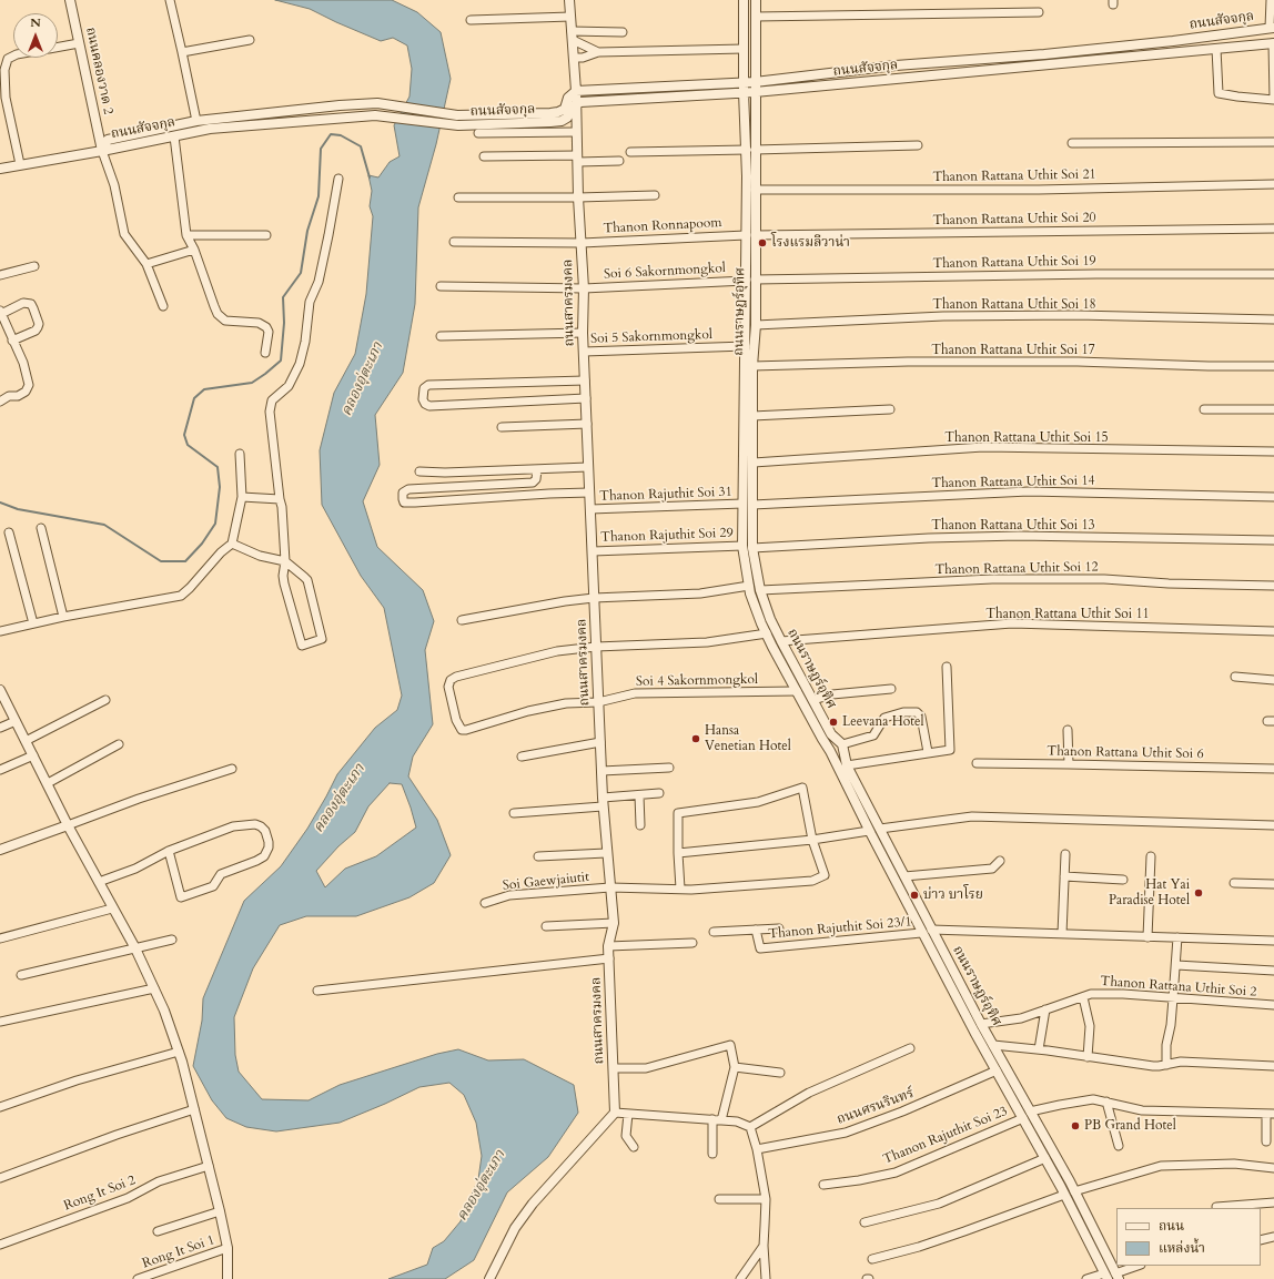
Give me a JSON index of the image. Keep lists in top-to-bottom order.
{
  "streets": {
    "street": [
      "ถนนสัจจกุล",
      "ถนนคลองวาด 2",
      "Thanon Rattana Uthit Soi 21",
      "Thanon Rattana Uthit Soi 20",
      "Thanon Ronnapoom",
      "Thanon Rattana Uthit Soi 19",
      "Soi 6 Sakornmongkol",
      "ถนนสาครมงคล",
      "Thanon Rattana Uthit Soi 18",
      "ถนนราษฏร์อุทิศ",
      "Soi 5 Sakornmongkol",
      "Thanon Rattana Uthit Soi 17",
      "Thanon Rattana Uthit Soi 15",
      "Thanon Rattana Uthit Soi 14",
      "Thanon Rajuthit Soi 31",
      "Thanon Rattana Uthit Soi 13",
      "Thanon Rajuthit Soi 29",
      "Thanon Rattana Uthit Soi 12",
      "Thanon Rattana Uthit Soi 11",
      "Soi 4 Sakornmongkol",
      "Thanon Rattana Uthit Soi 6",
      "Soi Gaewjaiutit",
      "Thanon Rajuthit Soi 23/1",
      "Thanon Rattana Uthit Soi 2",
      "ถนนศรนรินทร์",
      "Thanon Rajuthit Soi 23",
      "Rong It Soi 2",
      "Rong It Soi 1"
    ]
  },
  "crossings": [
    ["ถนนสัจจกุล", "ถนนคลองวาด 2"],
    ["ถนนสัจจกุล", "ถนนสาครมงคล"],
    ["ถนนสัจจกุล", "ถนนราษฏร์อุทิศ"],
    ["Thanon Rattana Uthit Soi 21", "ถนนราษฏร์อุทิศ"],
    ["Thanon Rattana Uthit Soi 20", "Thanon Ronnapoom"],
    ["Thanon Rattana Uthit Soi 20", "ถนนราษฏร์อุทิศ"],
    ["Thanon Ronnapoom", "ถนนสาครมงคล"],
    ["Thanon Ronnapoom", "ถนนราษฏร์อุทิศ"],
    ["Thanon Rattana Uthit Soi 19", "Soi 6 Sakornmongkol"],
    ["Thanon Rattana Uthit Soi 19", "ถนนราษฏร์อุทิศ"],
    ["Soi 6 Sakornmongkol", "ถนนสาครมงคล"],
    ["Soi 6 Sakornmongkol", "ถนนราษฏร์อุทิศ"],
    ["ถนนสาครมงคล", "Soi 5 Sakornmongkol"],
    ["ถนนสาครมงคล", "Thanon Rajuthit Soi 31"],
    ["ถนนสาครมงคล", "Thanon Rajuthit Soi 29"],
    ["ถนนสาครมงคล", "Soi 4 Sakornmongkol"],
    ["ถนนสาครมงคล", "Soi Gaewjaiutit"],
    ["Thanon Rattana Uthit Soi 18", "ถนนราษฏร์อุทิศ"],
    ["ถนนราษฏร์อุทิศ", "Soi 5 Sakornmongkol"],
    ["ถนนราษฏร์อุทิศ", "Thanon Rattana Uthit Soi 17"],
    ["ถนนราษฏร์อุทิศ", "Thanon Rattana Uthit Soi 15"],
    ["ถนนราษฏร์อุทิศ", "Thanon Rattana Uthit Soi 14"],
    ["ถนนราษฏร์อุทิศ", "Thanon Rajuthit Soi 31"],
    ["ถนนราษฏร์อุทิศ", "Thanon Rattana Uthit Soi 13"],
    ["ถนนราษฏร์อุทิศ", "Thanon Rajuthit Soi 29"],
    ["ถนนราษฏร์อุทิศ", "Thanon Rattana Uthit Soi 12"],
    ["ถนนราษฏร์อุทิศ", "Thanon Rattana Uthit Soi 11"],
    ["ถนนราษฏร์อุทิศ", "Soi 4 Sakornmongkol"],
    ["ถนนราษฏร์อุทิศ", "Thanon Rajuthit Soi 23/1"],
    ["ถนนราษฏร์อุทิศ", "Thanon Rattana Uthit Soi 2"],
    ["ถนนราษฏร์อุทิศ", "ถนนศรนรินทร์"],
    ["ถนนราษฏร์อุทิศ", "Thanon Rajuthit Soi 23"]
  ],
  "water": ["คลองอุ่ตะเภา"],
  "places": [
    "โรงแรมลีวาน่า",
    "Leevana Hotel",
    "Hansa Venetian Hotel",
    "Hat Yai Paradise Hotel",
    "บ่าว บาโรย",
    "PB Grand Hotel"
  ],
  "legend": ["ถนน", "แหล่งน้ำ"],
  "north": "top"
}
